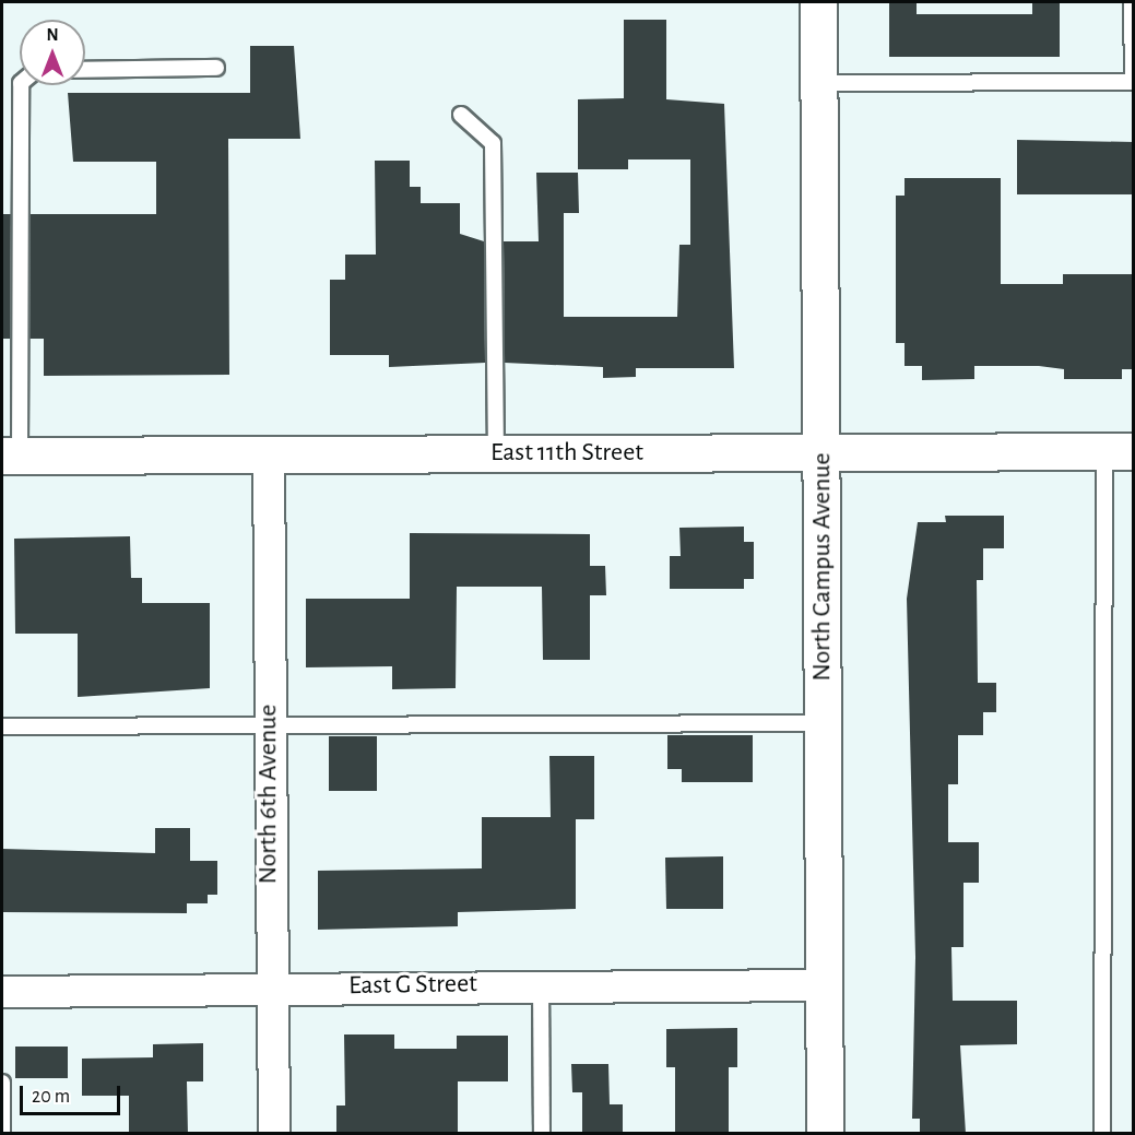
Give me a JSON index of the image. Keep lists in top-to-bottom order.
{
  "streets": {
    "street": [
      "East 11th Street",
      "North Campus Avenue",
      "North 6th Avenue",
      "East G Street"
    ]
  },
  "crossings": [
    ["East 11th Street", "North Campus Avenue"],
    ["East 11th Street", "North 6th Avenue"],
    ["North Campus Avenue", "East G Street"],
    ["North 6th Avenue", "East G Street"]
  ],
  "scale_bar": "20 m",
  "north": "top"
}
